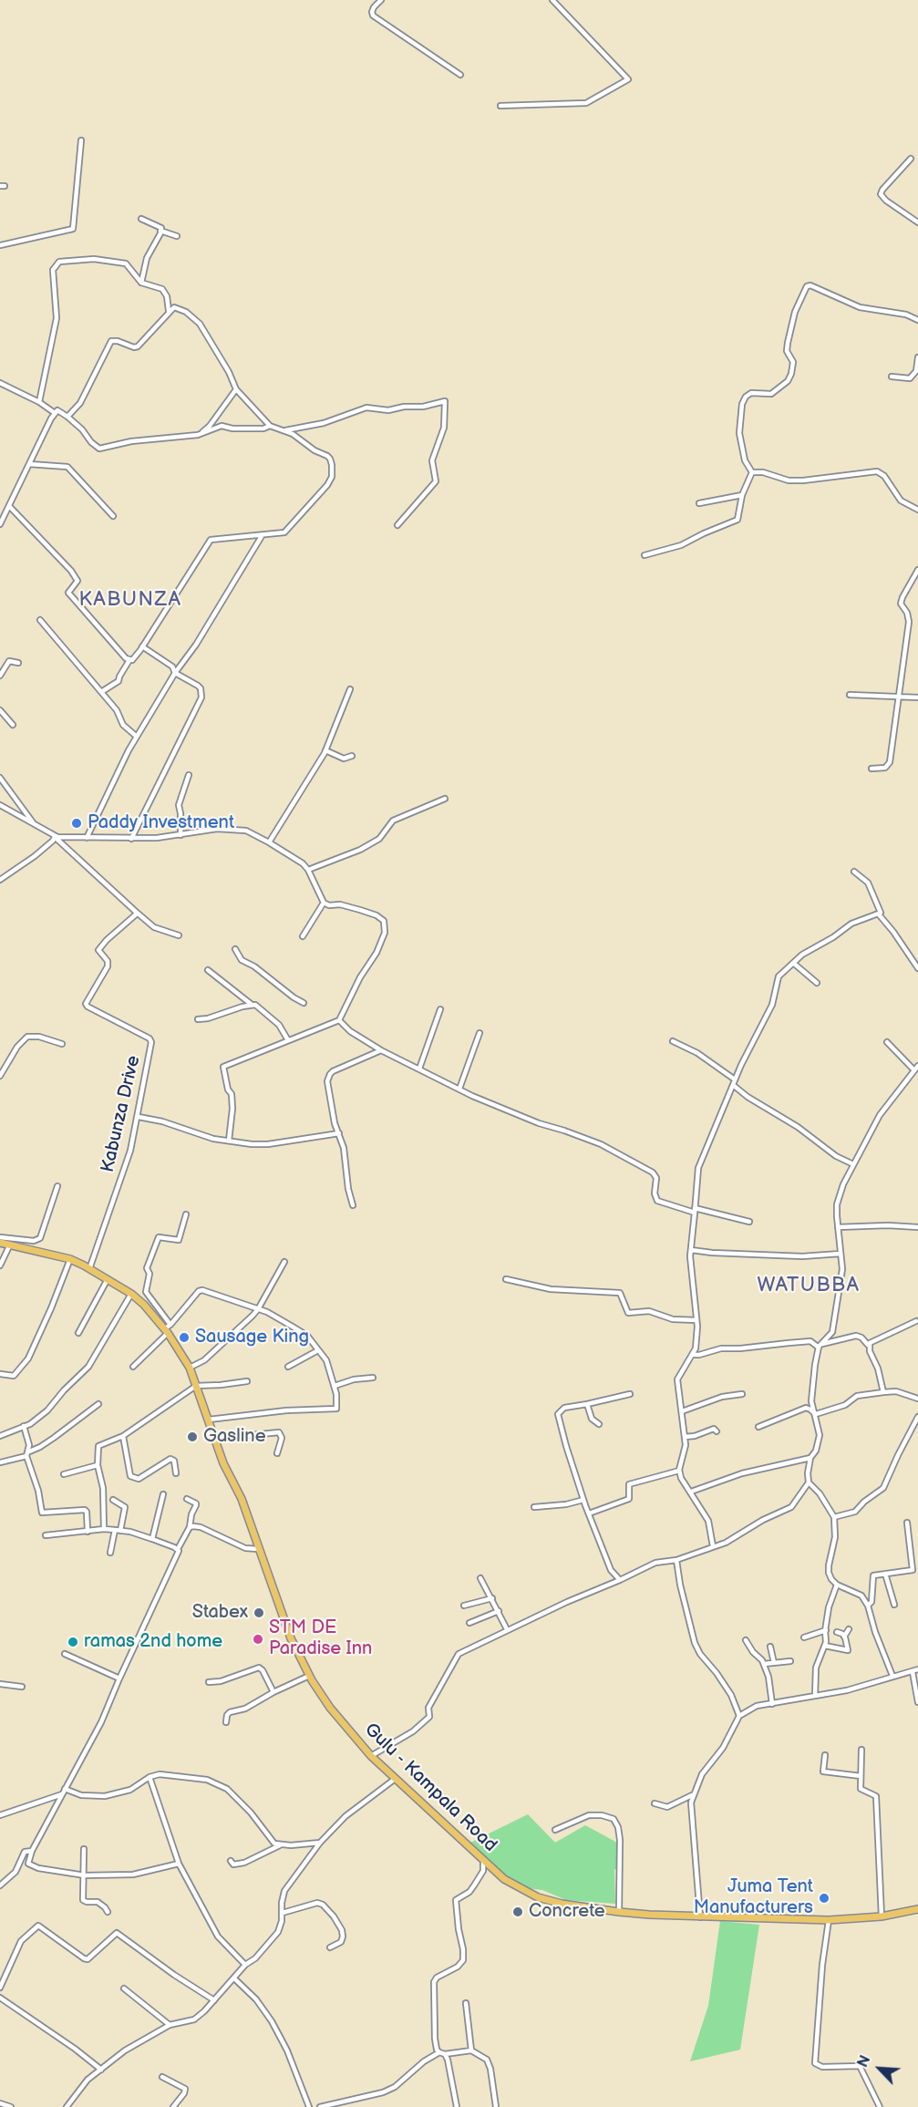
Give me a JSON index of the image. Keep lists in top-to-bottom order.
{
  "streets": {
    "main road": ["Gulu - Kampala Road"],
    "street": ["Kabunza Drive"]
  },
  "crossings": [
    ["Kabunza Drive", "Gulu - Kampala Road"]
  ],
  "districts": ["KABUNZA", "WATUBBA"],
  "places": [
    "Paddy Investment",
    "Sausage King",
    "Gasline",
    "Stabex",
    "STM DE Paradise Inn",
    "ramas 2nd home",
    "Juma Tent Manufacturers",
    "Concrete"
  ],
  "north": "top left"
}
